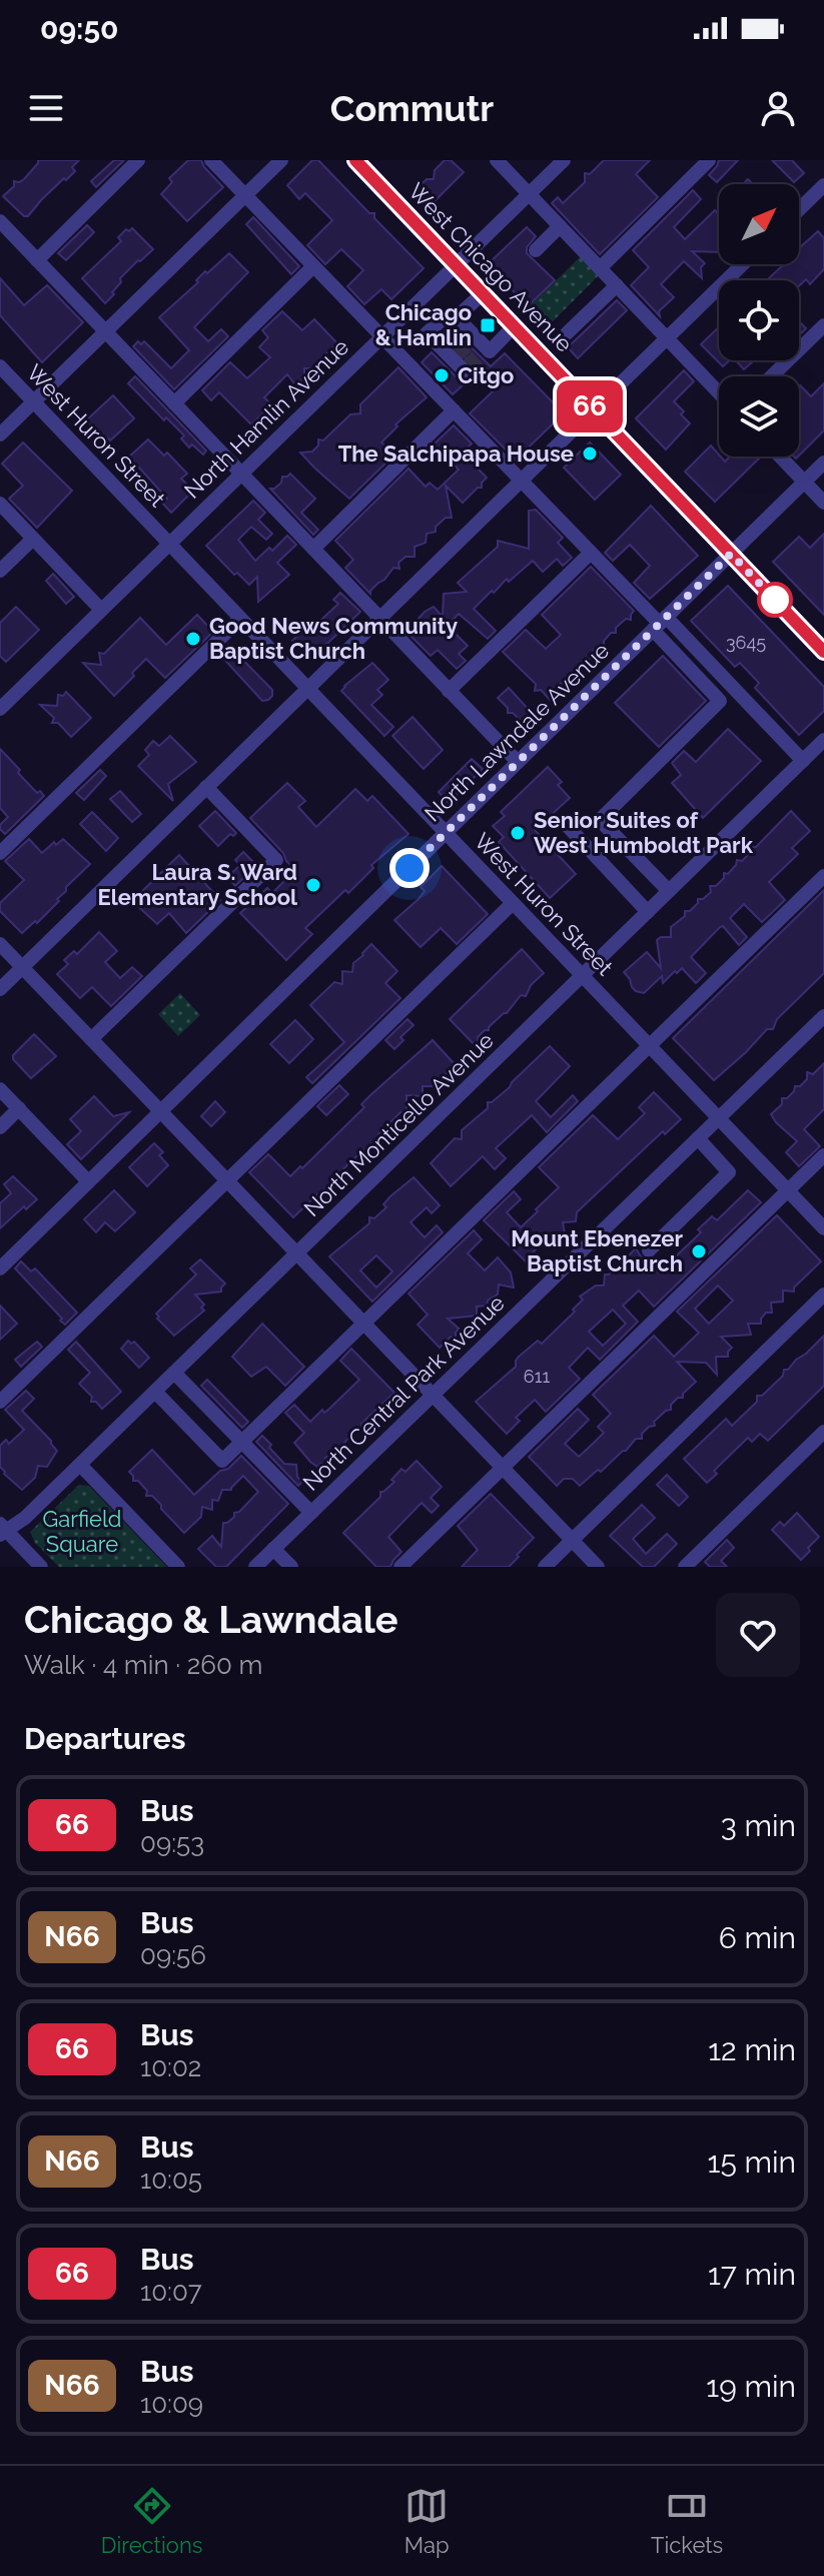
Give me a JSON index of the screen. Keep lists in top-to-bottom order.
{
  "streets": {
    "main road": ["West Chicago Avenue"],
    "street": [
      "North Hamlin Avenue",
      "West Huron Street",
      "North Lawndale Avenue",
      "North Monticello Avenue",
      "North Central Park Avenue"
    ]
  },
  "crossings": [
    ["West Chicago Avenue", "North Hamlin Avenue"],
    ["West Chicago Avenue", "North Lawndale Avenue"],
    ["North Hamlin Avenue", "West Huron Street"],
    ["West Huron Street", "North Lawndale Avenue"],
    ["West Huron Street", "North Monticello Avenue"],
    ["West Huron Street", "North Central Park Avenue"]
  ],
  "parks": ["Garfield Square"],
  "places": {
    "transit": ["Chicago & Hamlin"],
    "other": [
      "Citgo",
      "The Salchipapa House",
      "Good News Community Baptist Church",
      "Senior Suites of West Humboldt Park",
      "Laura S. Ward Elementary School",
      "Mount Ebenezer Baptist Church"
    ]
  },
  "lines": ["bus line 66"],
  "house_numbers": ["3645", "611"],
  "north": "top right",
  "page": {
    "status": "09:50",
    "header": "Commutr",
    "on_map": "66",
    "heading": [
      ["Chicago & Lawndale", "Walk · 4 min · 260 m"],
      "Departures"
    ],
    "list": [
      {
        "mark": "66",
        "name": "Bus",
        "note": "09:53",
        "value": "3 min"
      },
      {
        "mark": "N66",
        "name": "Bus",
        "note": "09:56",
        "value": "6 min"
      },
      {
        "mark": "66",
        "name": "Bus",
        "note": "10:02",
        "value": "12 min"
      },
      {
        "mark": "N66",
        "name": "Bus",
        "note": "10:05",
        "value": "15 min"
      },
      {
        "mark": "66",
        "name": "Bus",
        "note": "10:07",
        "value": "17 min"
      },
      {
        "mark": "N66",
        "name": "Bus",
        "note": "10:09",
        "value": "19 min"
      }
    ],
    "tabs": ["Directions", "Map", "Tickets"]
  }
}
